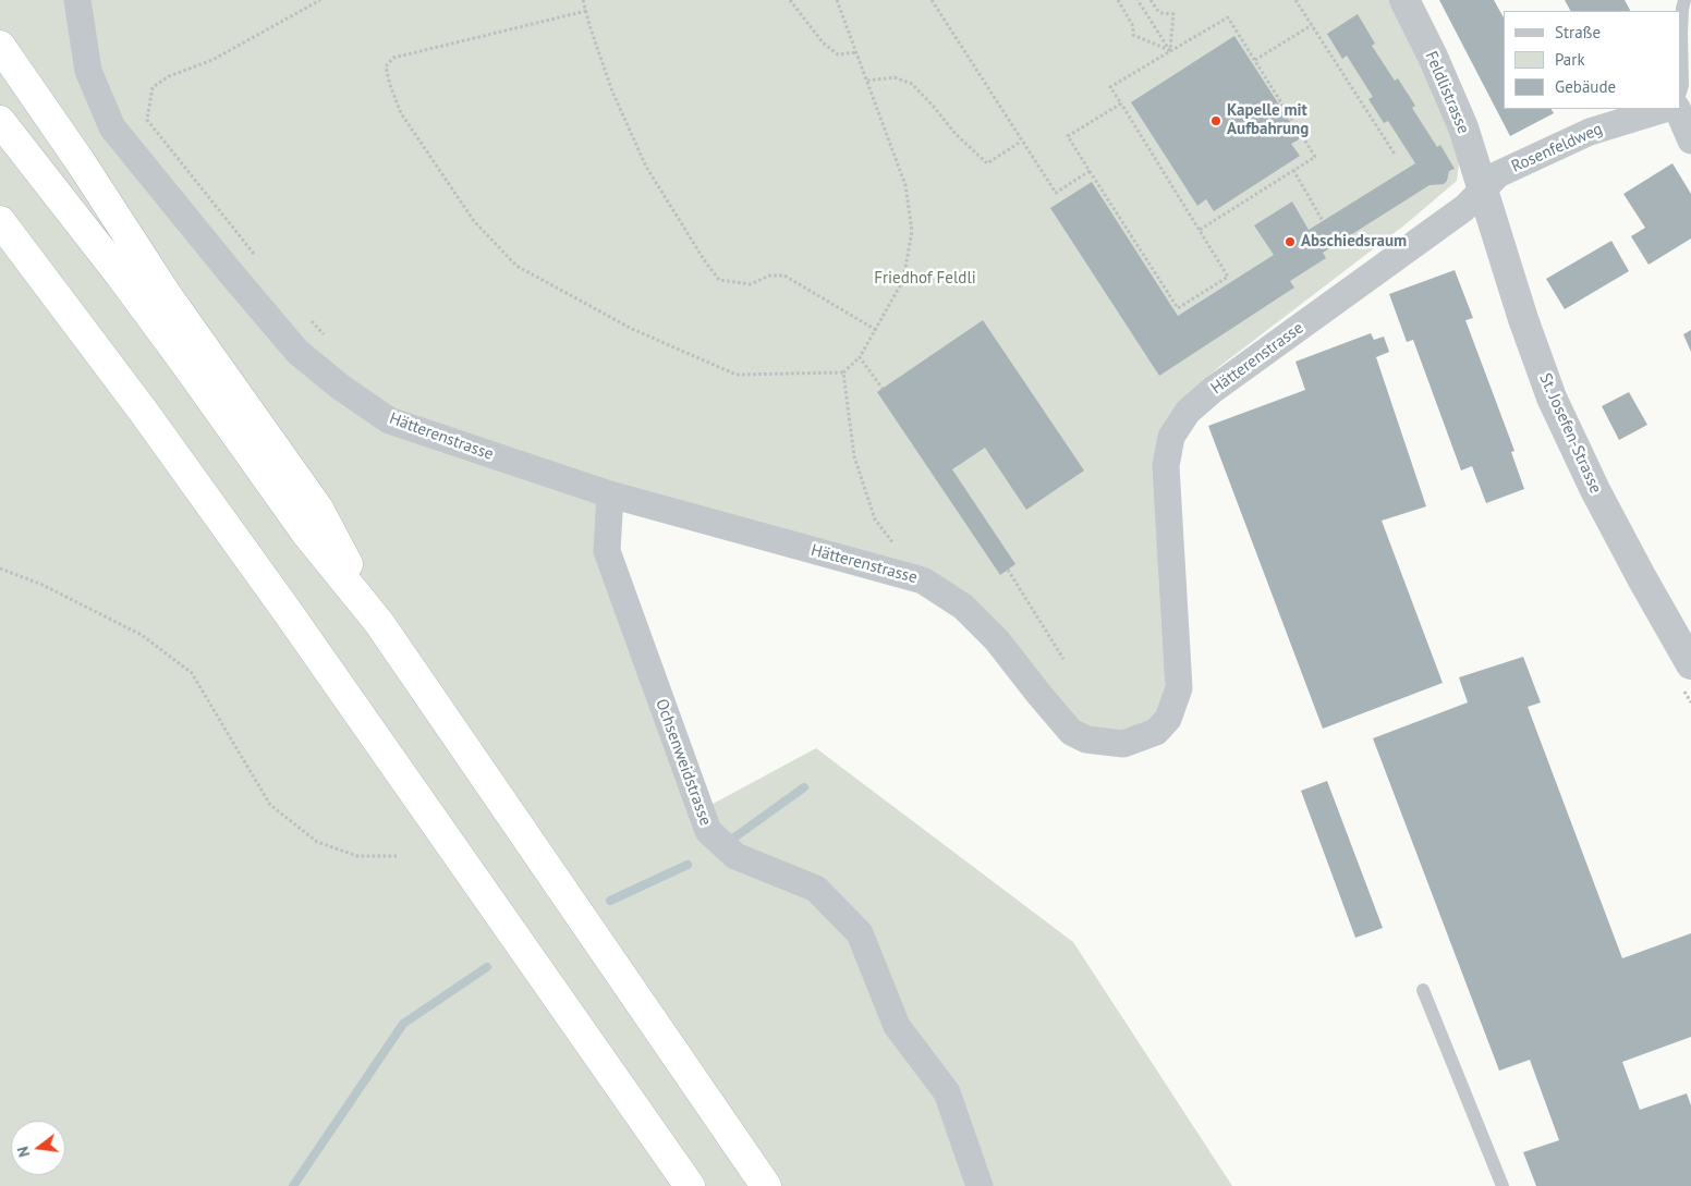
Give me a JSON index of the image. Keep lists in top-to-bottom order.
{
  "streets": {
    "street": [
      "Feldlistrasse",
      "Rosenfeldweg",
      "Hätterenstrasse",
      "St. Josefen-Strasse",
      "Ochsenweidstrasse"
    ]
  },
  "crossings": [
    ["Feldlistrasse", "Rosenfeldweg"],
    ["Feldlistrasse", "Hätterenstrasse"],
    ["Feldlistrasse", "St. Josefen-Strasse"],
    ["Rosenfeldweg", "Hätterenstrasse"],
    ["Rosenfeldweg", "St. Josefen-Strasse"],
    ["Hätterenstrasse", "St. Josefen-Strasse"],
    ["Hätterenstrasse", "Ochsenweidstrasse"]
  ],
  "parks": ["Friedhof Feldli"],
  "places": ["Kapelle mit Aufbahrung", "Abschiedsraum"],
  "legend": ["Straße", "Park", "Gebäude"],
  "north": "left"
}
